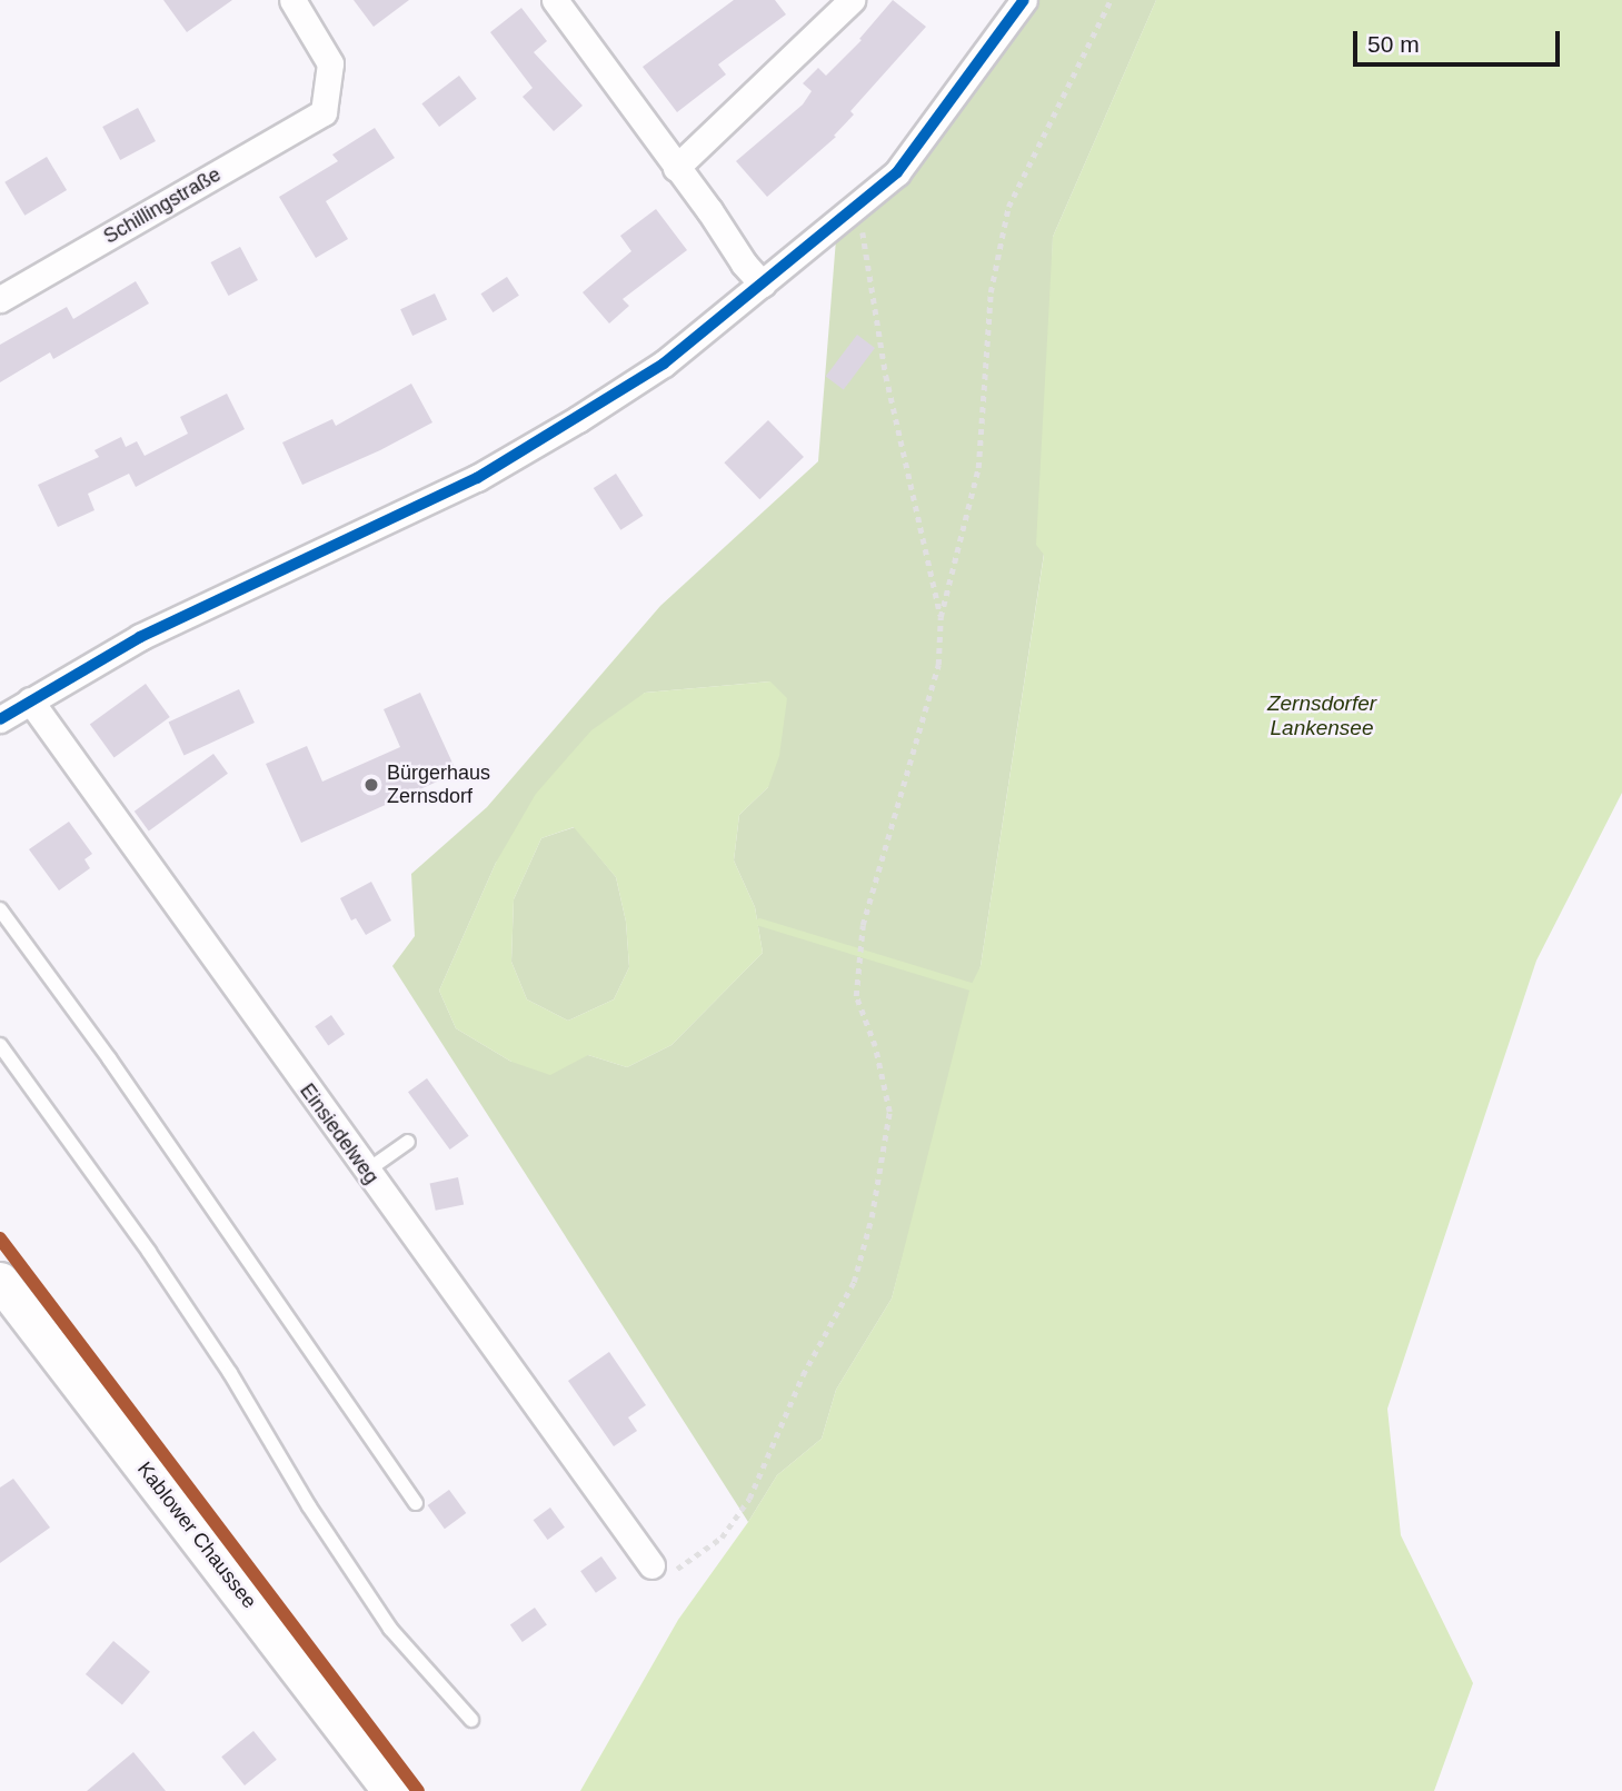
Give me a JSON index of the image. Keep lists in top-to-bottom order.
{
  "streets": {
    "street": ["Schillingstraße", "Einsiedelweg", "Kablower Chaussee"]
  },
  "water": ["Zernsdorfer Lankensee"],
  "places": ["Bürgerhaus Zernsdorf"],
  "scale_bar": "50 m"
}
